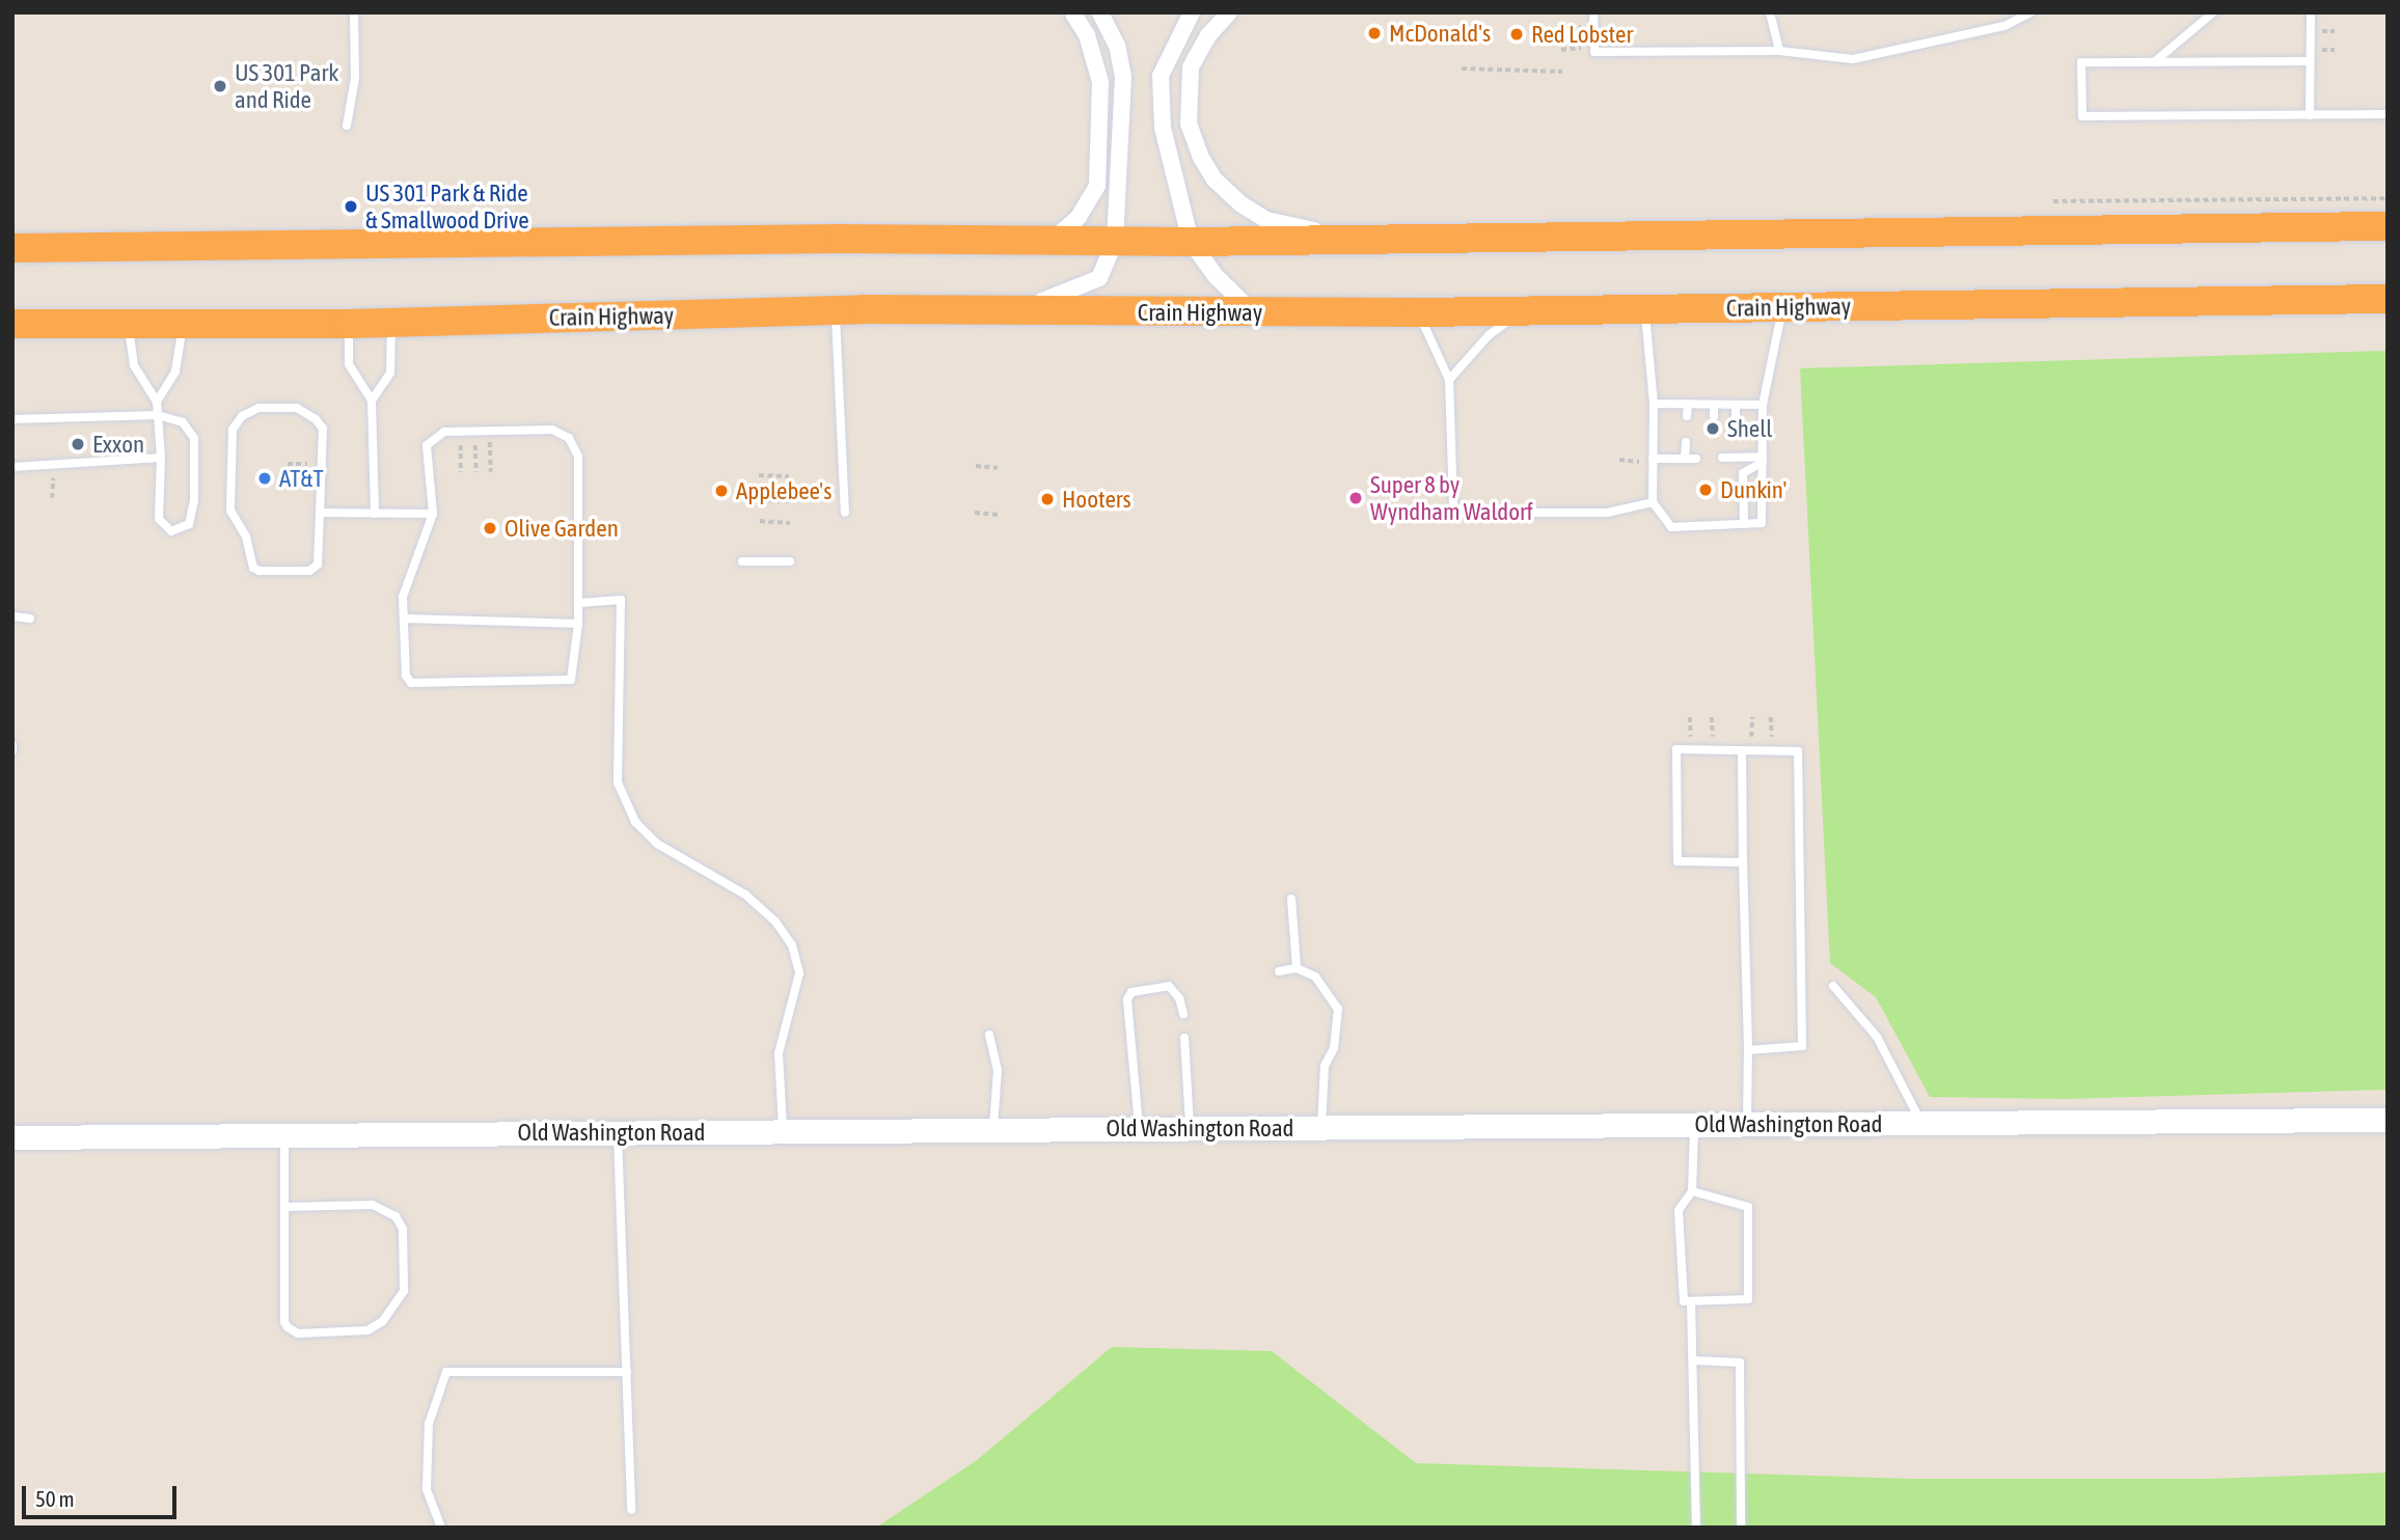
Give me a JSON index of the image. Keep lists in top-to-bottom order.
{
  "streets": {
    "highway": ["Crain Highway"],
    "main road": ["Old Washington Road"]
  },
  "places": [
    "McDonald's",
    "Red Lobster",
    "US 301 Park and Ride",
    "US 301 Park & Ride & Smallwood Drive",
    "Shell",
    "Exxon",
    "AT&T",
    "Dunkin'",
    "Applebee's",
    "Super 8 by Wyndham Waldorf",
    "Hooters",
    "Olive Garden"
  ],
  "scale_bar": "50 m"
}
